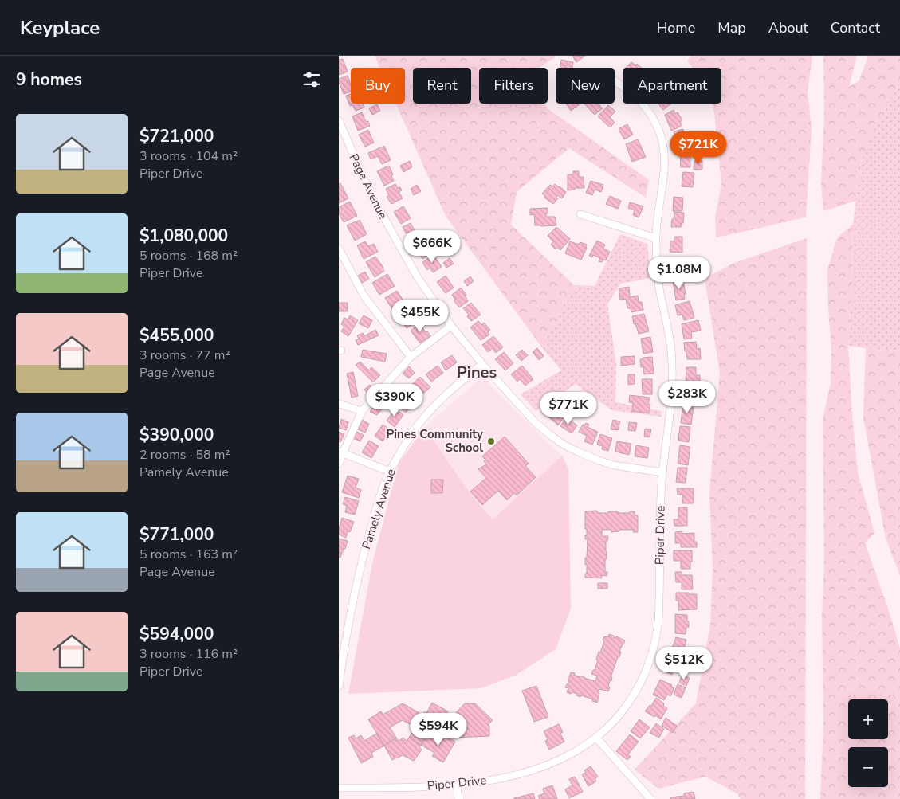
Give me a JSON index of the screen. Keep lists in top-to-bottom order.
{
  "streets": {
    "street": ["Page Avenue", "Pamely Avenue", "Piper Drive"]
  },
  "crossings": [
    ["Page Avenue", "Pamely Avenue"],
    ["Page Avenue", "Piper Drive"]
  ],
  "districts": ["Pines"],
  "places": ["Pines Community School"],
  "page": {
    "header": "Keyplace",
    "nav": [
      "Home",
      "Map",
      "About",
      "Contact"
    ],
    "heading": "9 homes",
    "chip": [
      "Buy",
      "Rent",
      "Filters",
      "New",
      "Apartment"
    ],
    "list": [
      {
        "name": "$721,000",
        "note": "3 rooms · 104 m² · Piper Drive"
      },
      {
        "name": "$1,080,000",
        "note": "5 rooms · 168 m² · Piper Drive"
      },
      {
        "name": "$455,000",
        "note": "3 rooms · 77 m² · Page Avenue"
      },
      {
        "name": "$390,000",
        "note": "2 rooms · 58 m² · Pamely Avenue"
      },
      {
        "name": "$771,000",
        "note": "5 rooms · 163 m² · Page Avenue"
      },
      {
        "name": "$594,000",
        "note": "3 rooms · 116 m² · Piper Drive"
      }
    ],
    "price": [
      "$721K",
      "$666K",
      "$1.08M",
      "$455K",
      "$283K",
      "$390K",
      "$771K",
      "$512K",
      "$594K"
    ],
    "map_buttons": ["+", "−"]
  }
}
